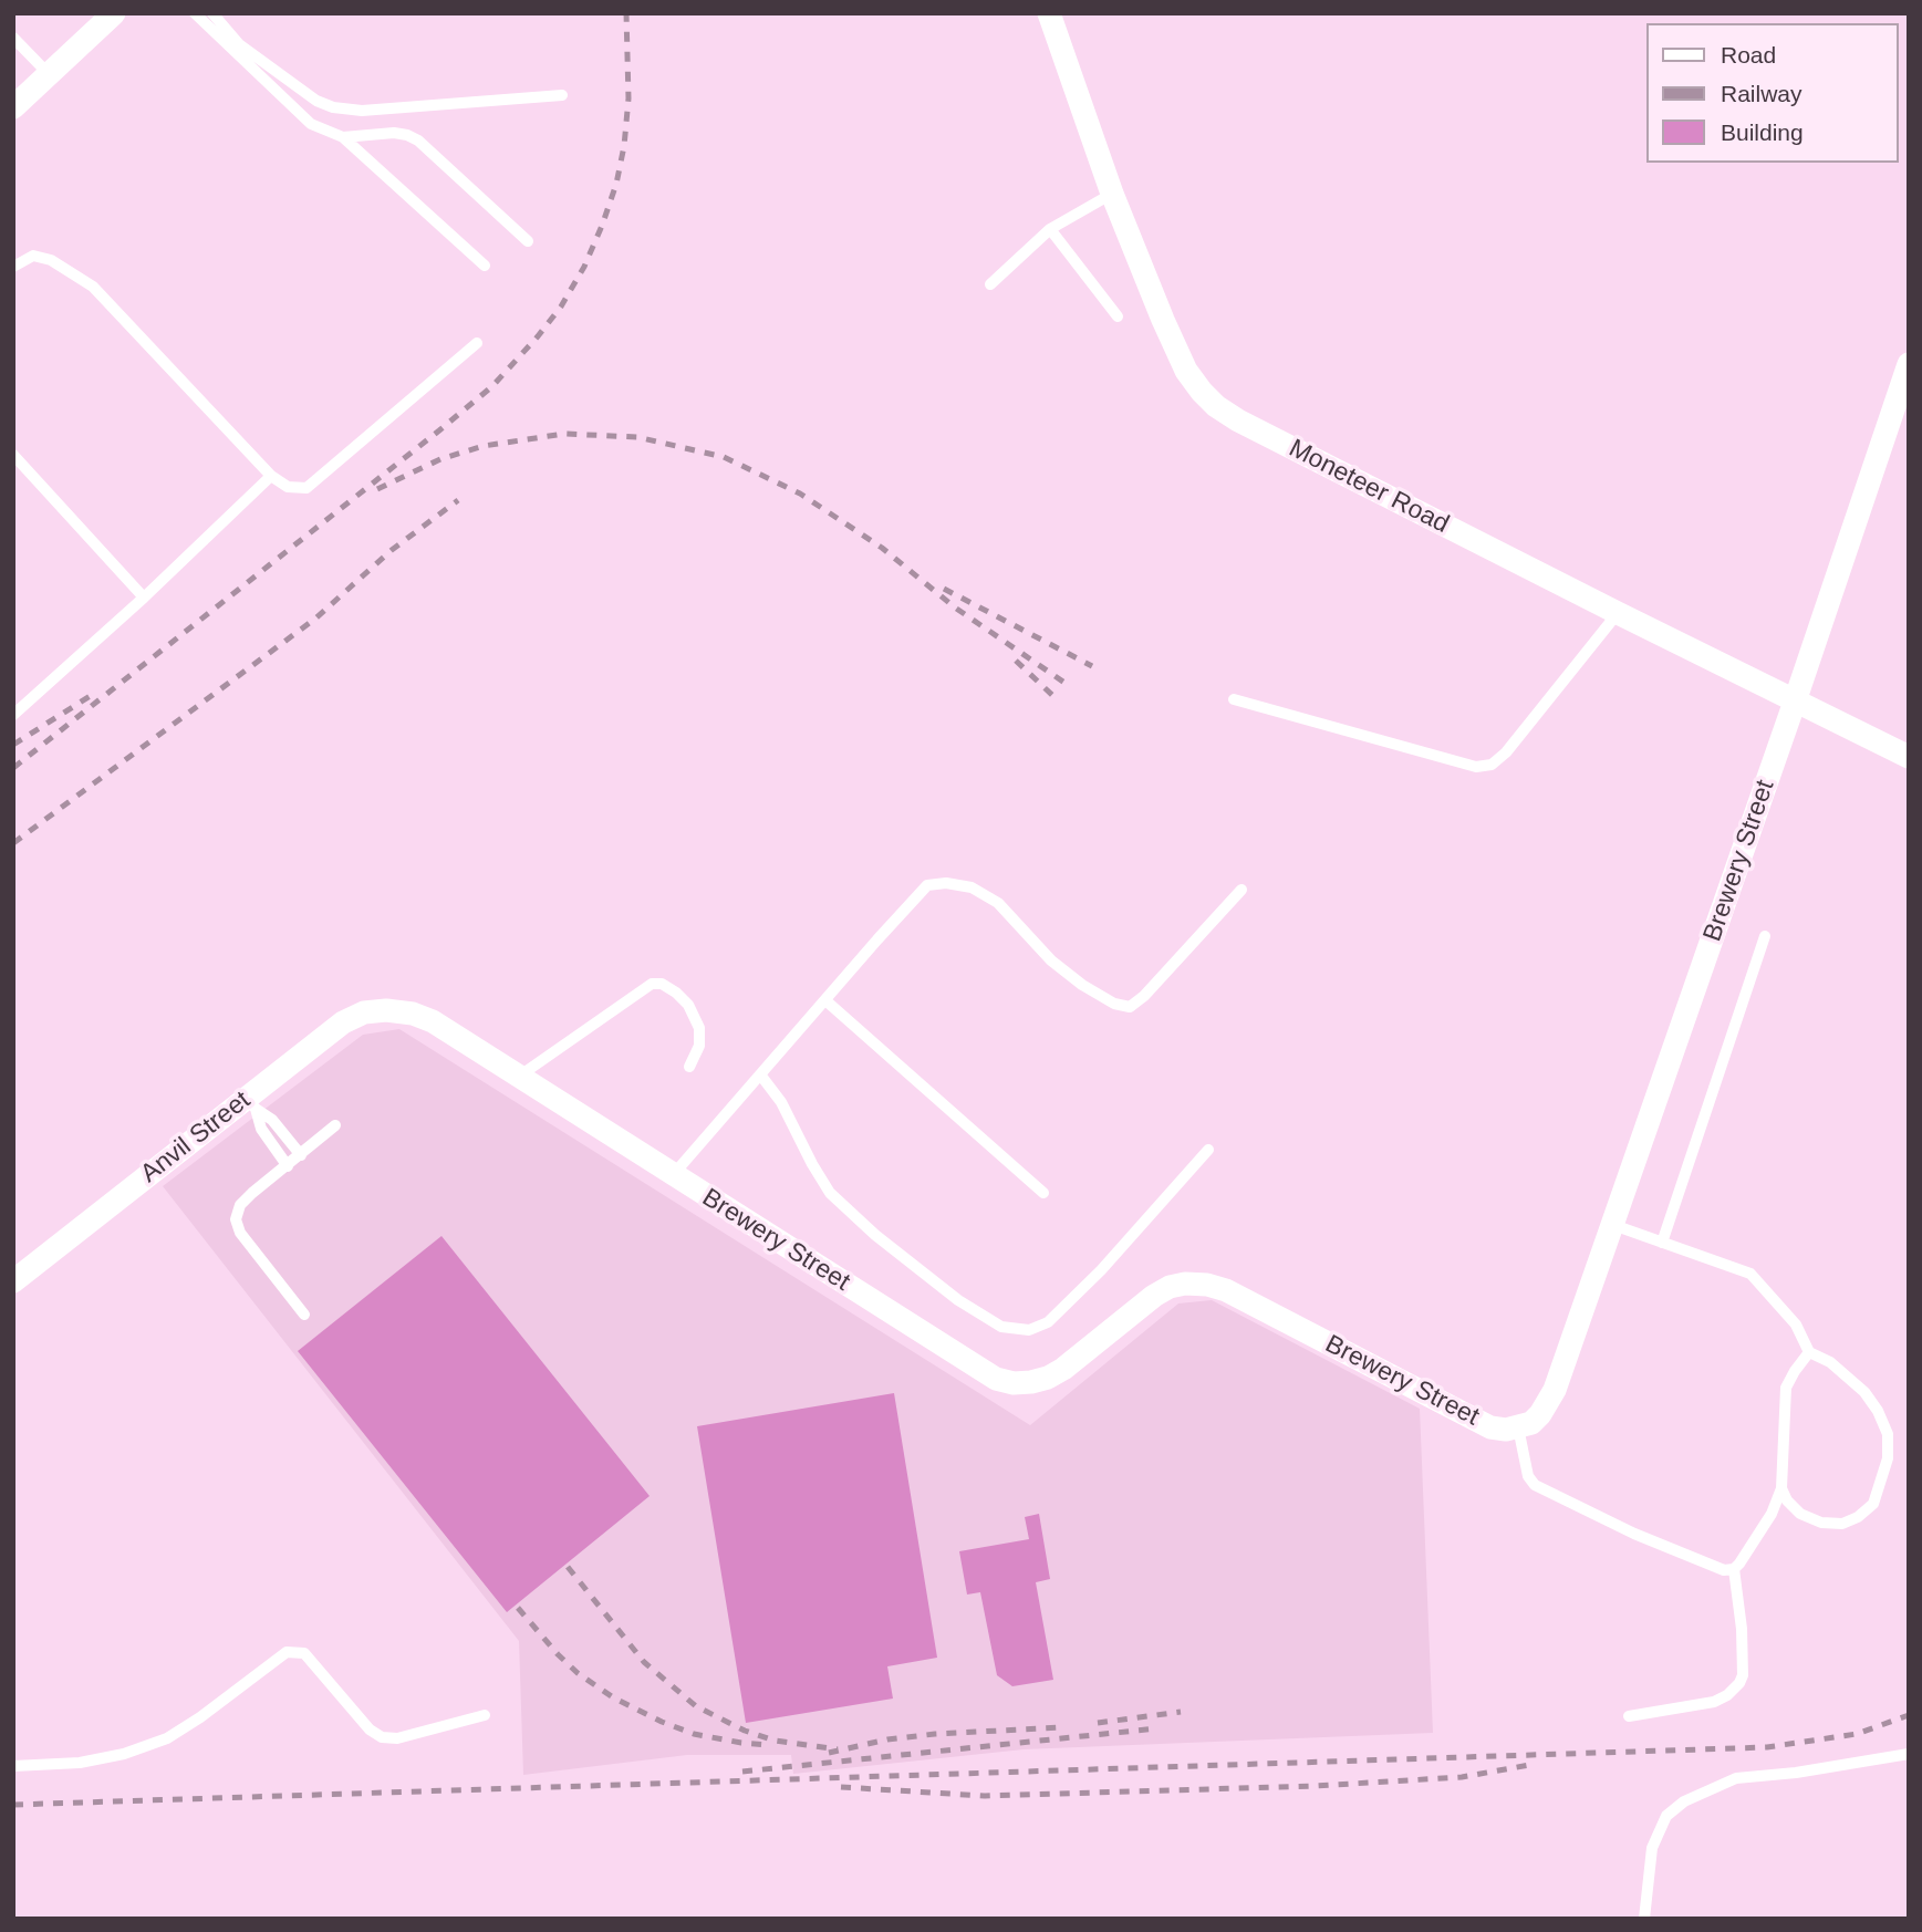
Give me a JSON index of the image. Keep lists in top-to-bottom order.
{
  "streets": {
    "street": ["Moneteer Road", "Brewery Street", "Anvil Street"]
  },
  "crossings": [
    ["Moneteer Road", "Brewery Street"],
    ["Brewery Street", "Anvil Street"]
  ],
  "legend": ["Road", "Railway", "Building"]
}
